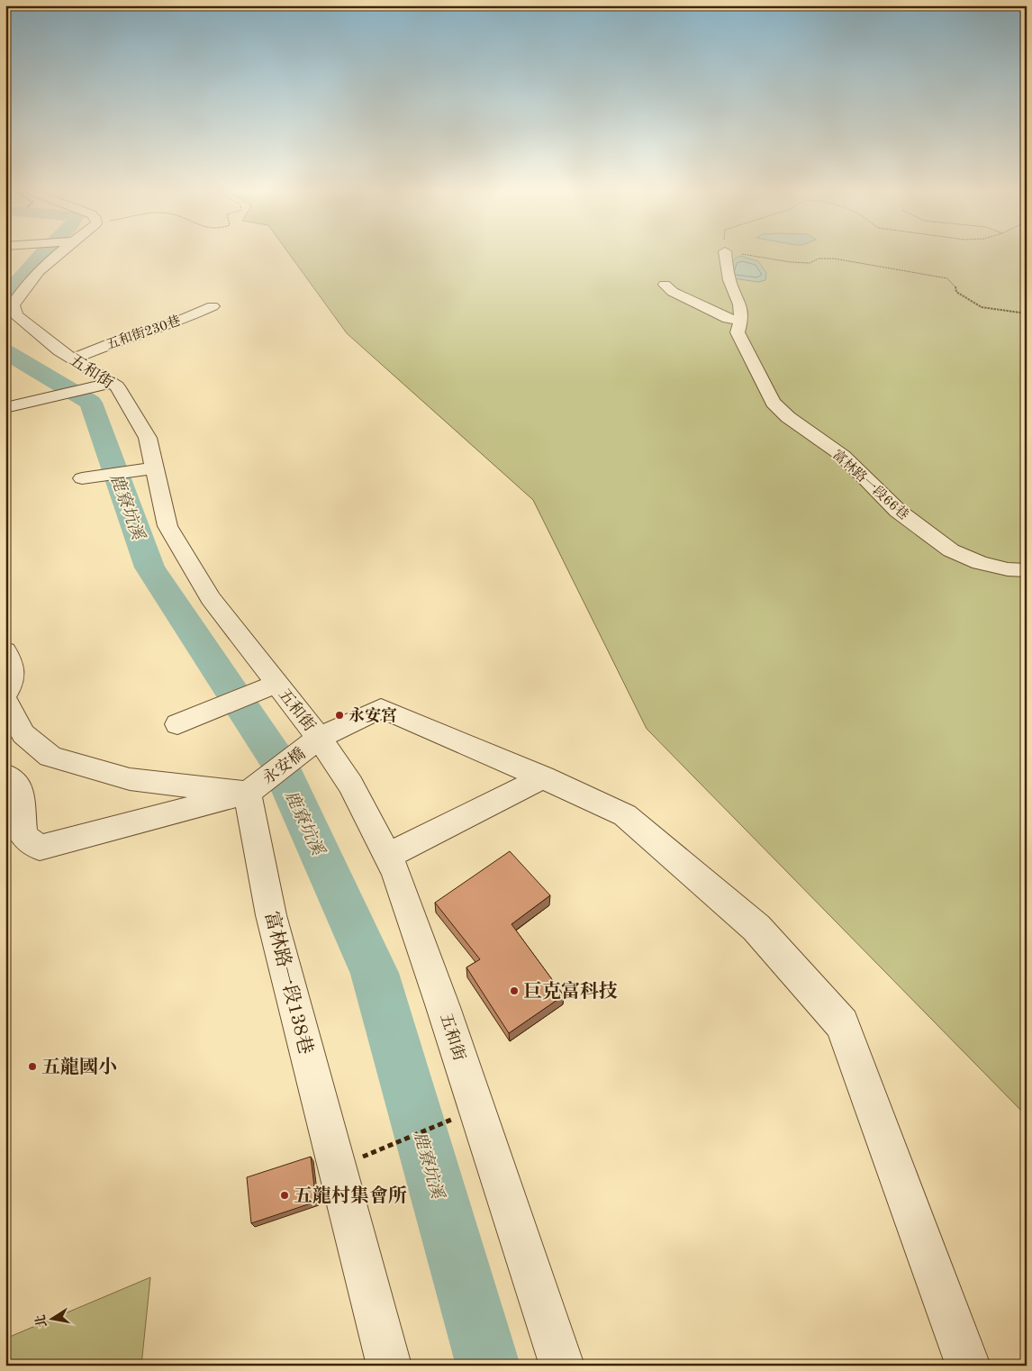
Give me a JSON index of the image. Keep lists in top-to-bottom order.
{
  "streets": {
    "street": [
      "五和街230巷",
      "五和街",
      "富林路一段66巷",
      "永安橋",
      "富林路一段138巷"
    ]
  },
  "crossings": [
    ["五和街230巷", "五和街"],
    ["五和街", "永安橋"],
    ["永安橋", "富林路一段138巷"]
  ],
  "water": ["鹿寮坑溪"],
  "places": [
    "永安宮",
    "巨克富科技",
    "五龍國小",
    "五龍村集會所"
  ],
  "north": "left"
}
